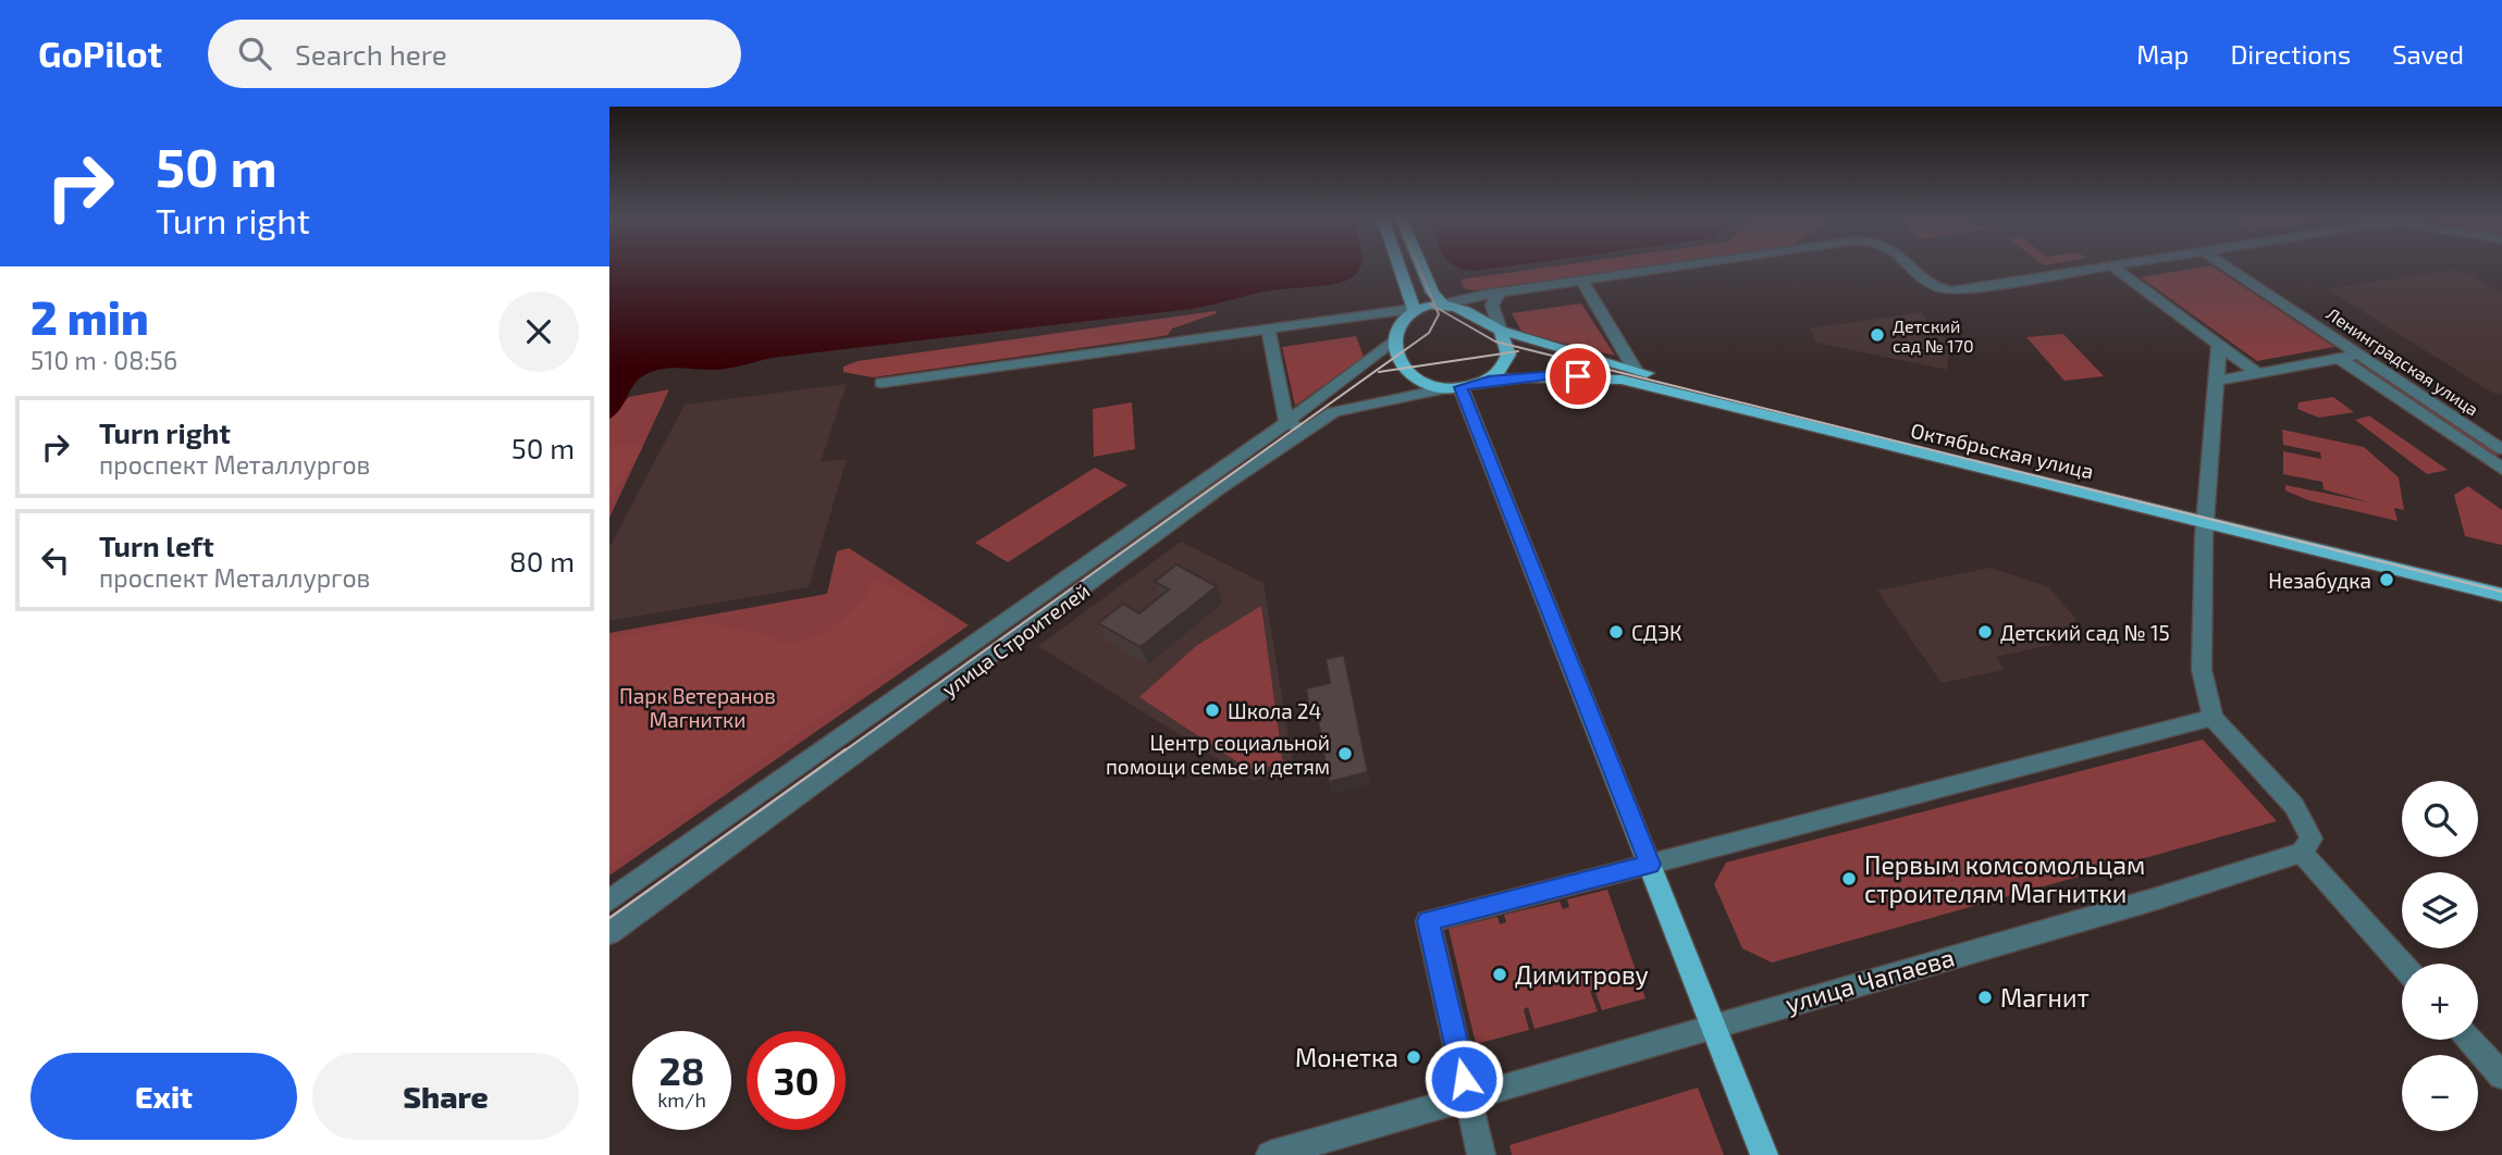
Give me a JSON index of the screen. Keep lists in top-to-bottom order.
{
  "streets": {
    "main road": ["Октябрьская улица"],
    "street": ["Ленинградская улица", "улица Строителей", "улица Чапаева"]
  },
  "crossings": [
    ["Октябрьская улица", "улица Строителей"]
  ],
  "parks": ["Парк Ветеранов Магнитки"],
  "places": [
    "Детский сад № 170",
    "Незабудка",
    "СДЭК",
    "Детский сад № 15",
    "Школа 24",
    "Центр социальной помощи семье и детям",
    "Первым комсомольцам строителям Магнитки",
    "Димитрову",
    "Магнит",
    "Монетка"
  ],
  "page": {
    "header": "GoPilot",
    "search": "Search here",
    "nav": ["Map", "Directions", "Saved"],
    "turn": ["50 m", "Turn right"],
    "heading": ["2 min", "510 m · 08:56"],
    "list": [
      {
        "name": "Turn right",
        "note": "проспект Металлургов",
        "value": "50 m"
      },
      {
        "name": "Turn left",
        "note": "проспект Металлургов",
        "value": "80 m"
      }
    ],
    "map_buttons": ["+", "−"],
    "speed": "28 km/h",
    "limit": "30",
    "buttons": ["Exit", "Share"]
  }
}
